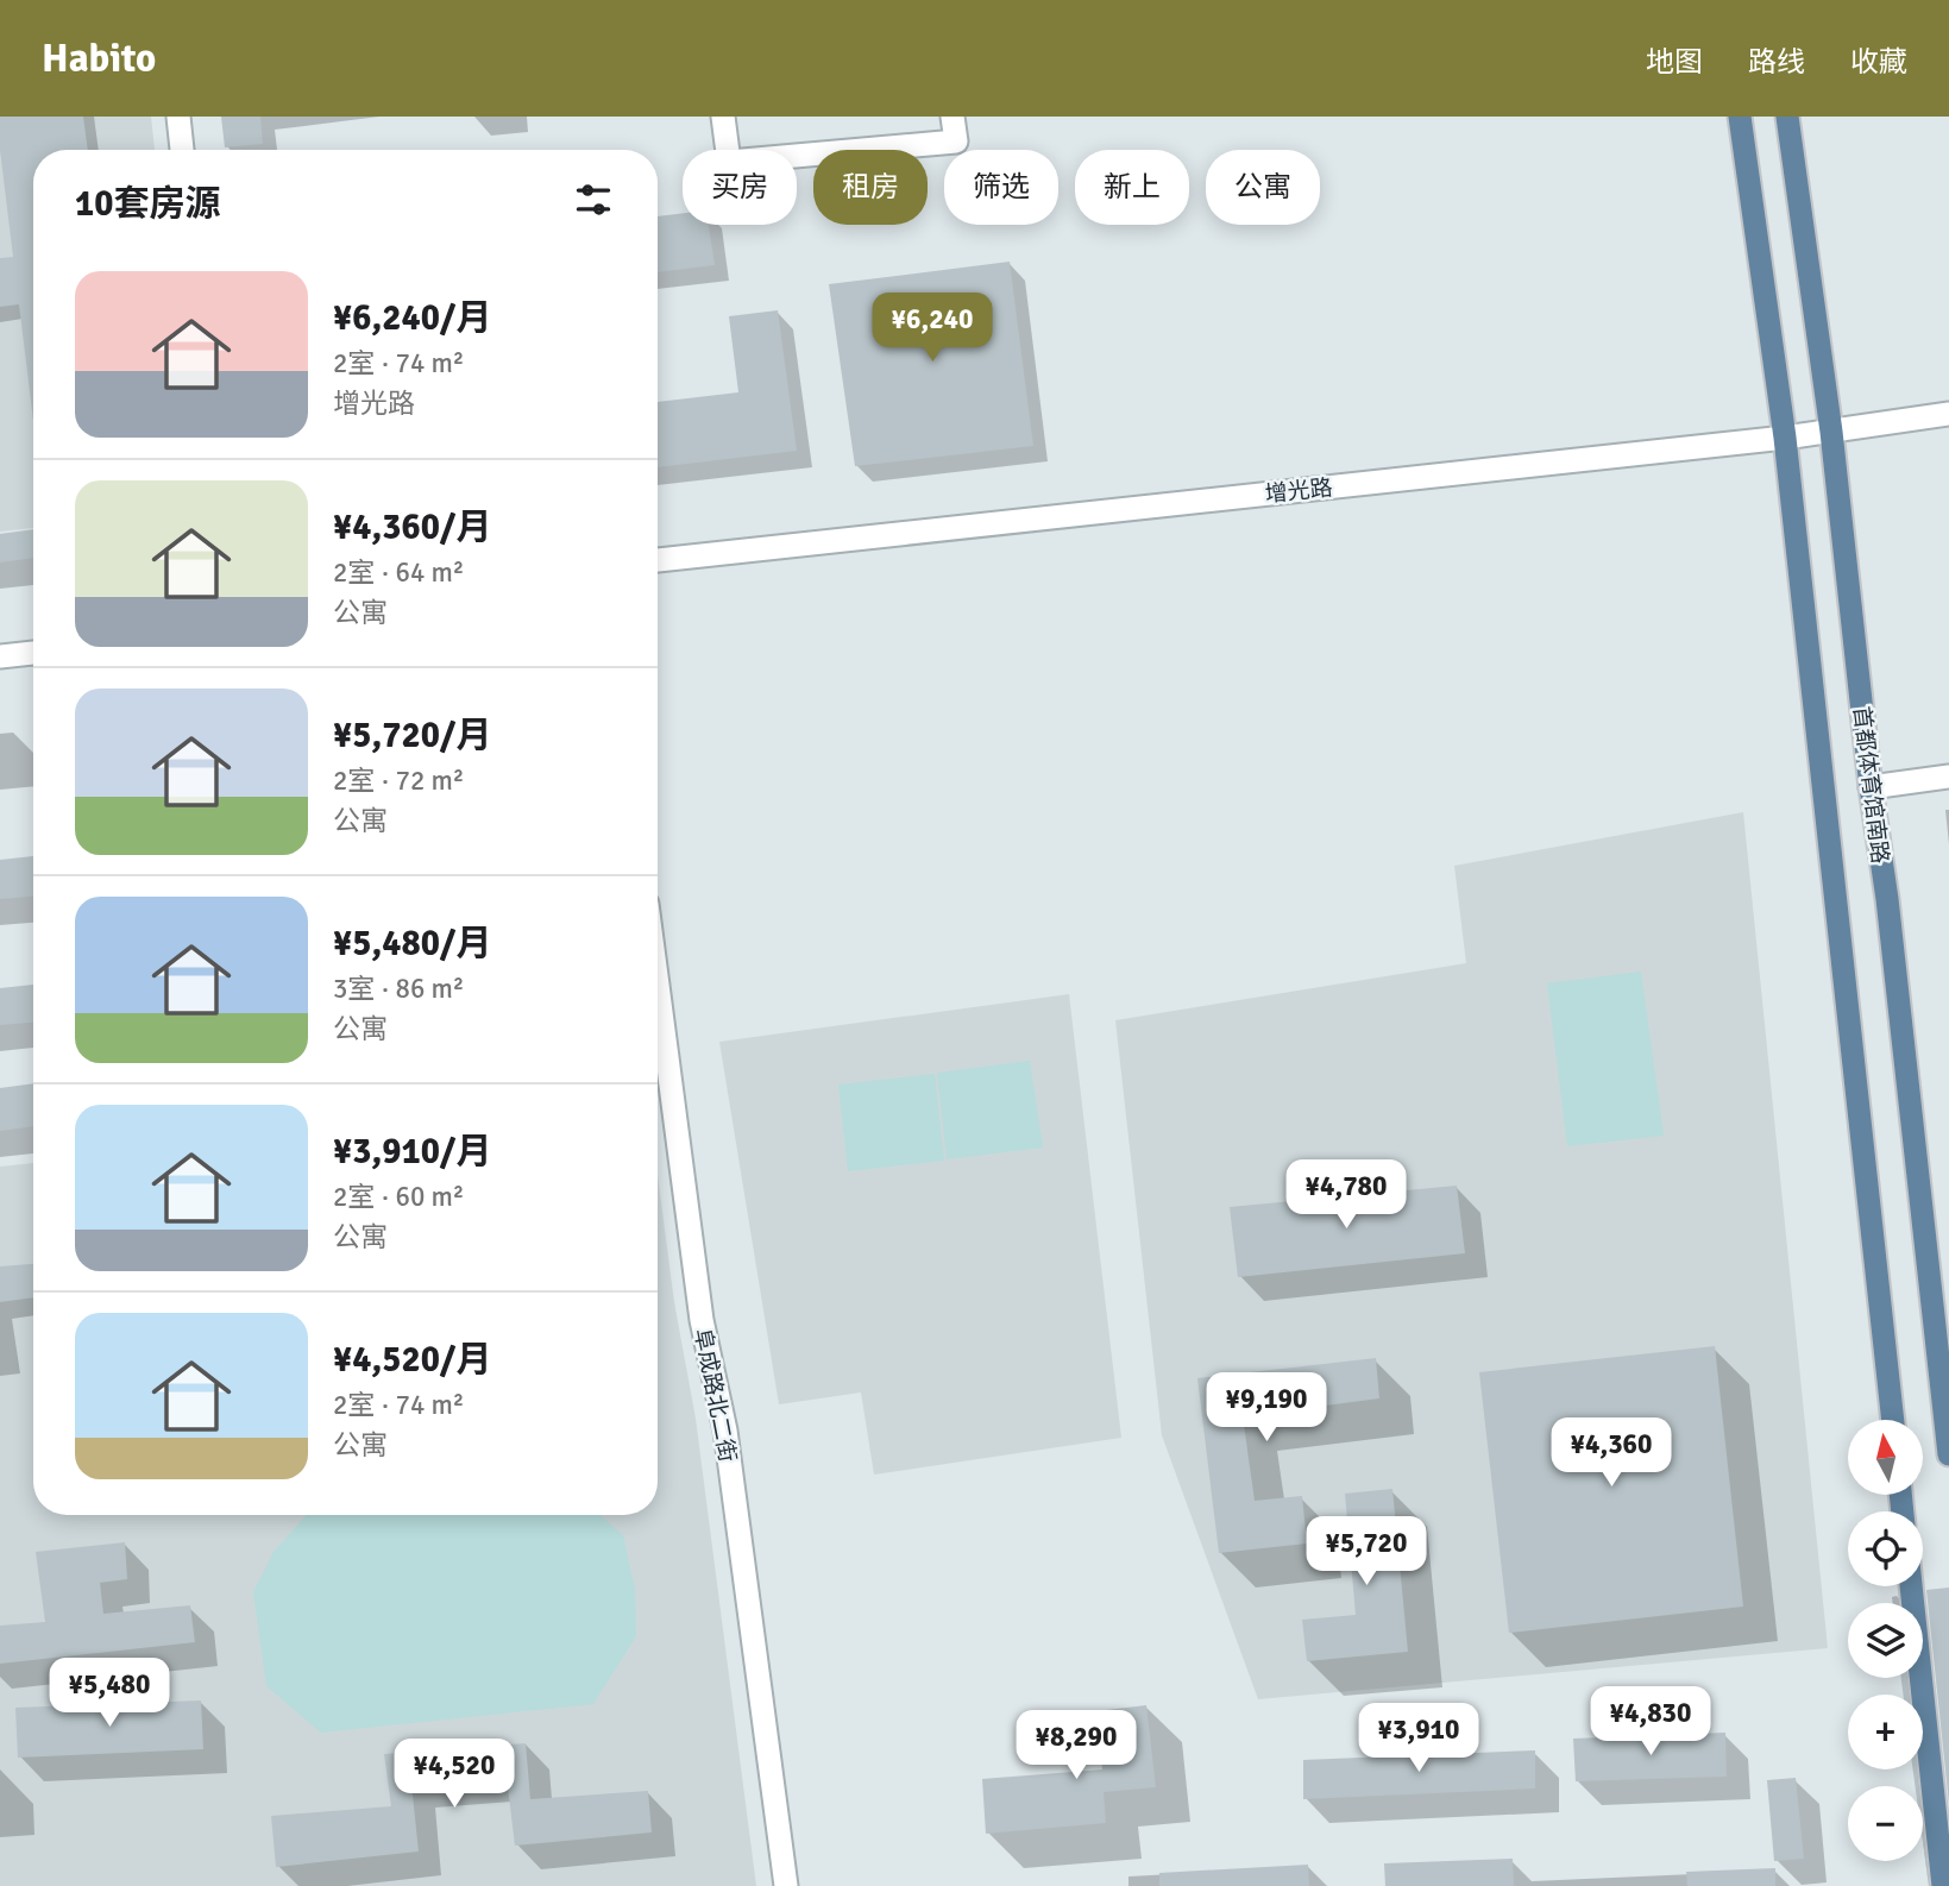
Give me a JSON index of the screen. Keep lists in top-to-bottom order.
{
  "streets": {
    "main road": ["首都体育馆南路"],
    "street": ["增光路", "阜成路北二街"]
  },
  "crossings": [
    ["增光路", "首都体育馆南路"]
  ],
  "north": "top",
  "page": {
    "header": "Habito",
    "nav": ["地图", "路线", "收藏"],
    "chip": [
      "买房",
      "租房",
      "筛选",
      "新上",
      "公寓"
    ],
    "heading": "10套房源",
    "list": [
      {
        "name": "¥6,240/月",
        "note": "2室 · 74 m² · 增光路"
      },
      {
        "name": "¥4,360/月",
        "note": "2室 · 64 m² · 公寓"
      },
      {
        "name": "¥5,720/月",
        "note": "2室 · 72 m² · 公寓"
      },
      {
        "name": "¥5,480/月",
        "note": "3室 · 86 m² · 公寓"
      },
      {
        "name": "¥3,910/月",
        "note": "2室 · 60 m² · 公寓"
      },
      {
        "name": "¥4,520/月",
        "note": "2室 · 74 m² · 公寓"
      }
    ],
    "price": [
      "¥6,240",
      "¥4,780",
      "¥9,190",
      "¥4,360",
      "¥5,720",
      "¥5,480",
      "¥4,830",
      "¥3,910",
      "¥8,290",
      "¥4,520"
    ],
    "map_buttons": ["+", "−"]
  }
}
